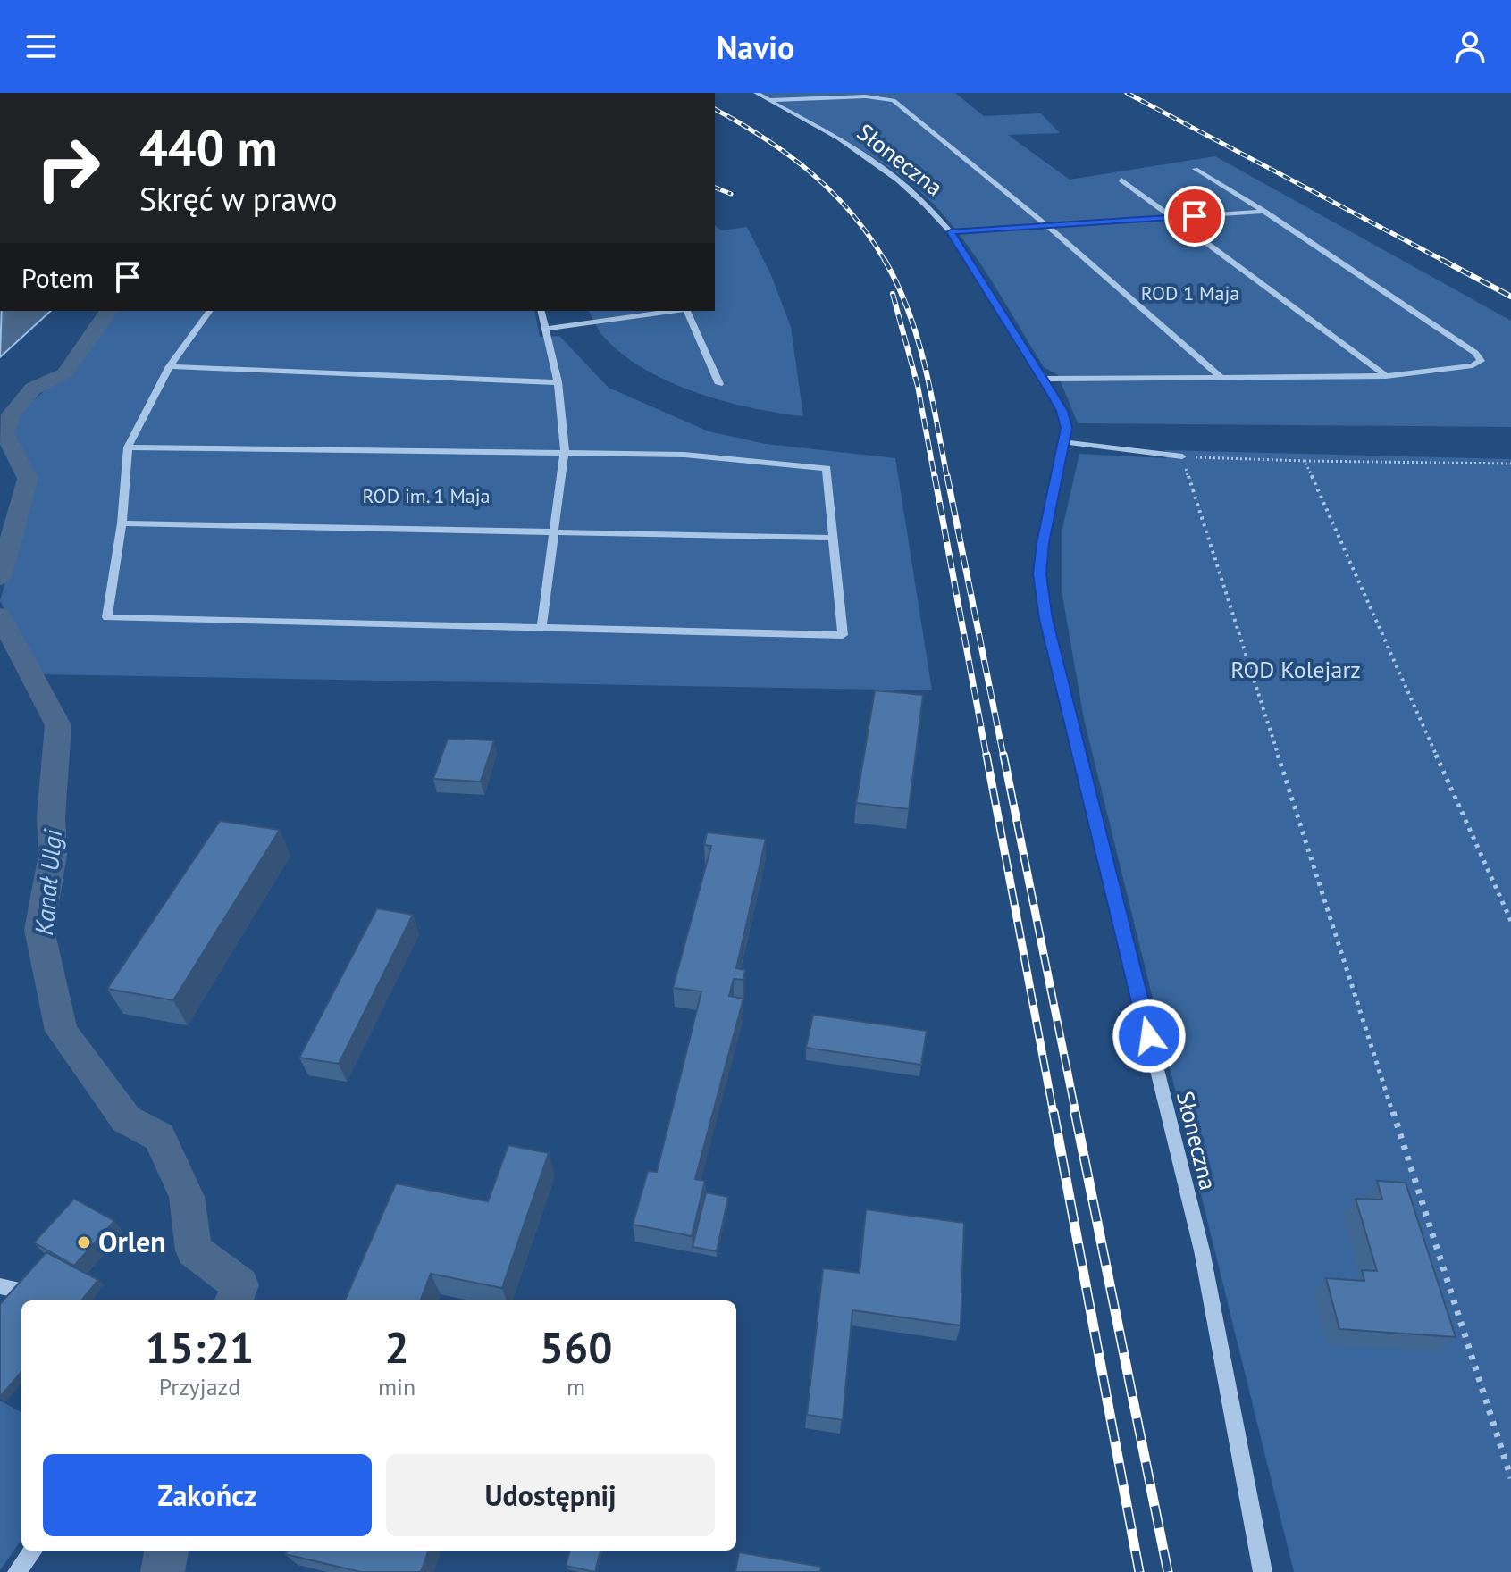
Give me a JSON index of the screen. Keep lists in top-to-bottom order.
{
  "streets": {
    "street": ["Słoneczna"]
  },
  "water": ["Kanał Ulgi"],
  "parks": ["ROD 1 Maja", "ROD im. 1 Maja", "ROD Kolejarz"],
  "places": ["Orlen"],
  "page": {
    "header": "Navio",
    "turn": ["440 m", "Skręć w prawo"],
    "then": "Potem",
    "eta": [
      "15:21",
      "Przyjazd",
      "2",
      "min",
      "560",
      "m"
    ],
    "buttons": ["Zakończ", "Udostępnij"]
  }
}
